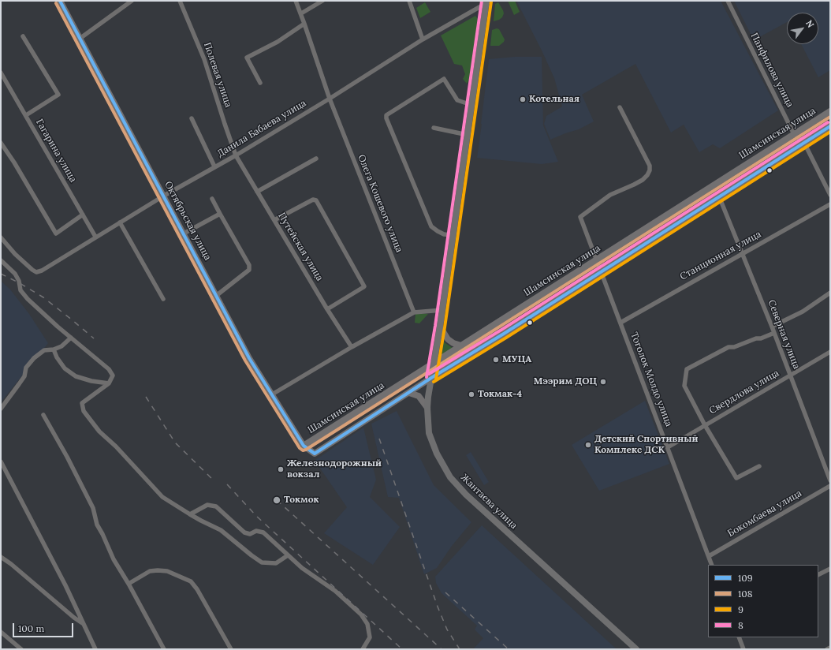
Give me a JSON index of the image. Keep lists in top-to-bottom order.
{
  "streets": {
    "main road": ["Шамсинская улица", "Октябрьская улица", "Жантаева улица"],
    "street": [
      "Панфилова улица",
      "Полевая улица",
      "Данила Бабаева улица",
      "Гагарина улица",
      "Олега Кошевого улица",
      "Путейская улица",
      "Станционная улица",
      "Северная улица",
      "Тоголок Молдо улица",
      "Свердлова улица",
      "Бокомбаева улица"
    ]
  },
  "crossings": [
    ["Панфилова улица", "Шамсинская улица"],
    ["Полевая улица", "Данила Бабаева улица"],
    ["Полевая улица", "Путейская улица"],
    ["Данила Бабаева улица", "Гагарина улица"],
    ["Данила Бабаева улица", "Олега Кошевого улица"],
    ["Данила Бабаева улица", "Октябрьская улица"],
    ["Данила Бабаева улица", "Путейская улица"],
    ["Данила Бабаева улица", "Жантаева улица"],
    ["Шамсинская улица", "Октябрьская улица"],
    ["Шамсинская улица", "Северная улица"],
    ["Шамсинская улица", "Тоголок Молдо улица"],
    ["Шамсинская улица", "Жантаева улица"],
    ["Станционная улица", "Северная улица"],
    ["Станционная улица", "Тоголок Молдо улица"],
    ["Северная улица", "Свердлова улица"],
    ["Тоголок Молдо улица", "Свердлова улица"],
    ["Тоголок Молдо улица", "Бокомбаева улица"]
  ],
  "places": [
    "Котельная",
    "МУЦА",
    "Мээрим ДОЦ",
    "Токмак-4",
    "Детский Спортивный Комплекс ДСК",
    "Железнодорожный вокзал",
    "Токмок"
  ],
  "lines": [
    "transit line 109",
    "transit line 8",
    "transit line 9",
    "transit line 108"
  ],
  "legend": [
    "109",
    "108",
    "9",
    "8"
  ],
  "scale_bar": "100 m",
  "north": "top right"
}
